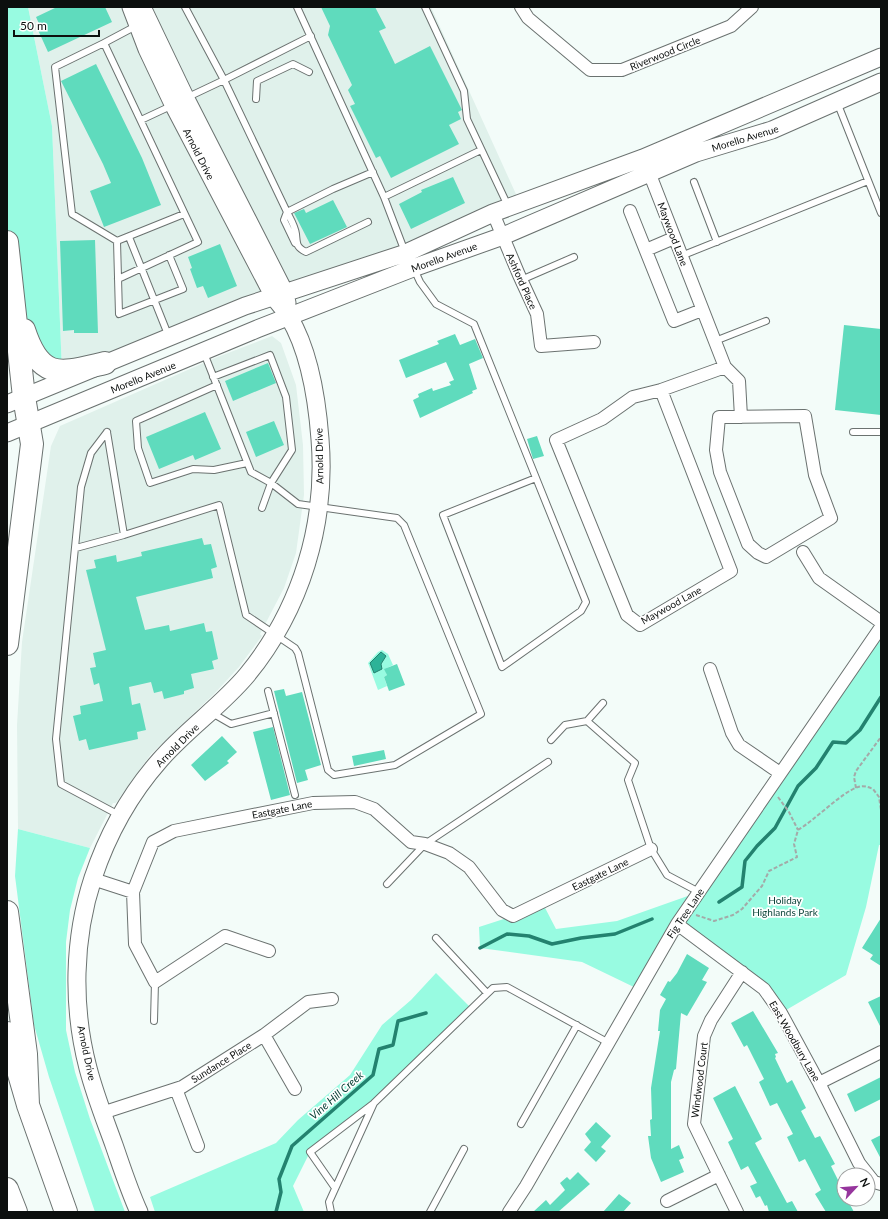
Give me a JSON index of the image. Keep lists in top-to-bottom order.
{
  "streets": {
    "street": [
      "Riverwood Circle",
      "Morello Avenue",
      "Arnold Drive",
      "Maywood Lane",
      "Ashford Place",
      "Eastgate Lane",
      "Fig Tree Lane",
      "East Woodbury Lane",
      "Sundance Place",
      "Windwood Court"
    ]
  },
  "crossings": [
    ["Morello Avenue", "Arnold Drive"],
    ["Morello Avenue", "Maywood Lane"],
    ["Morello Avenue", "Ashford Place"],
    ["Arnold Drive", "Sundance Place"],
    ["Fig Tree Lane", "East Woodbury Lane"],
    ["East Woodbury Lane", "Windwood Court"]
  ],
  "water": ["Vine Hill Creek"],
  "parks": ["Holiday Highlands Park"],
  "scale_bar": "50 m",
  "north": "top right"
}
